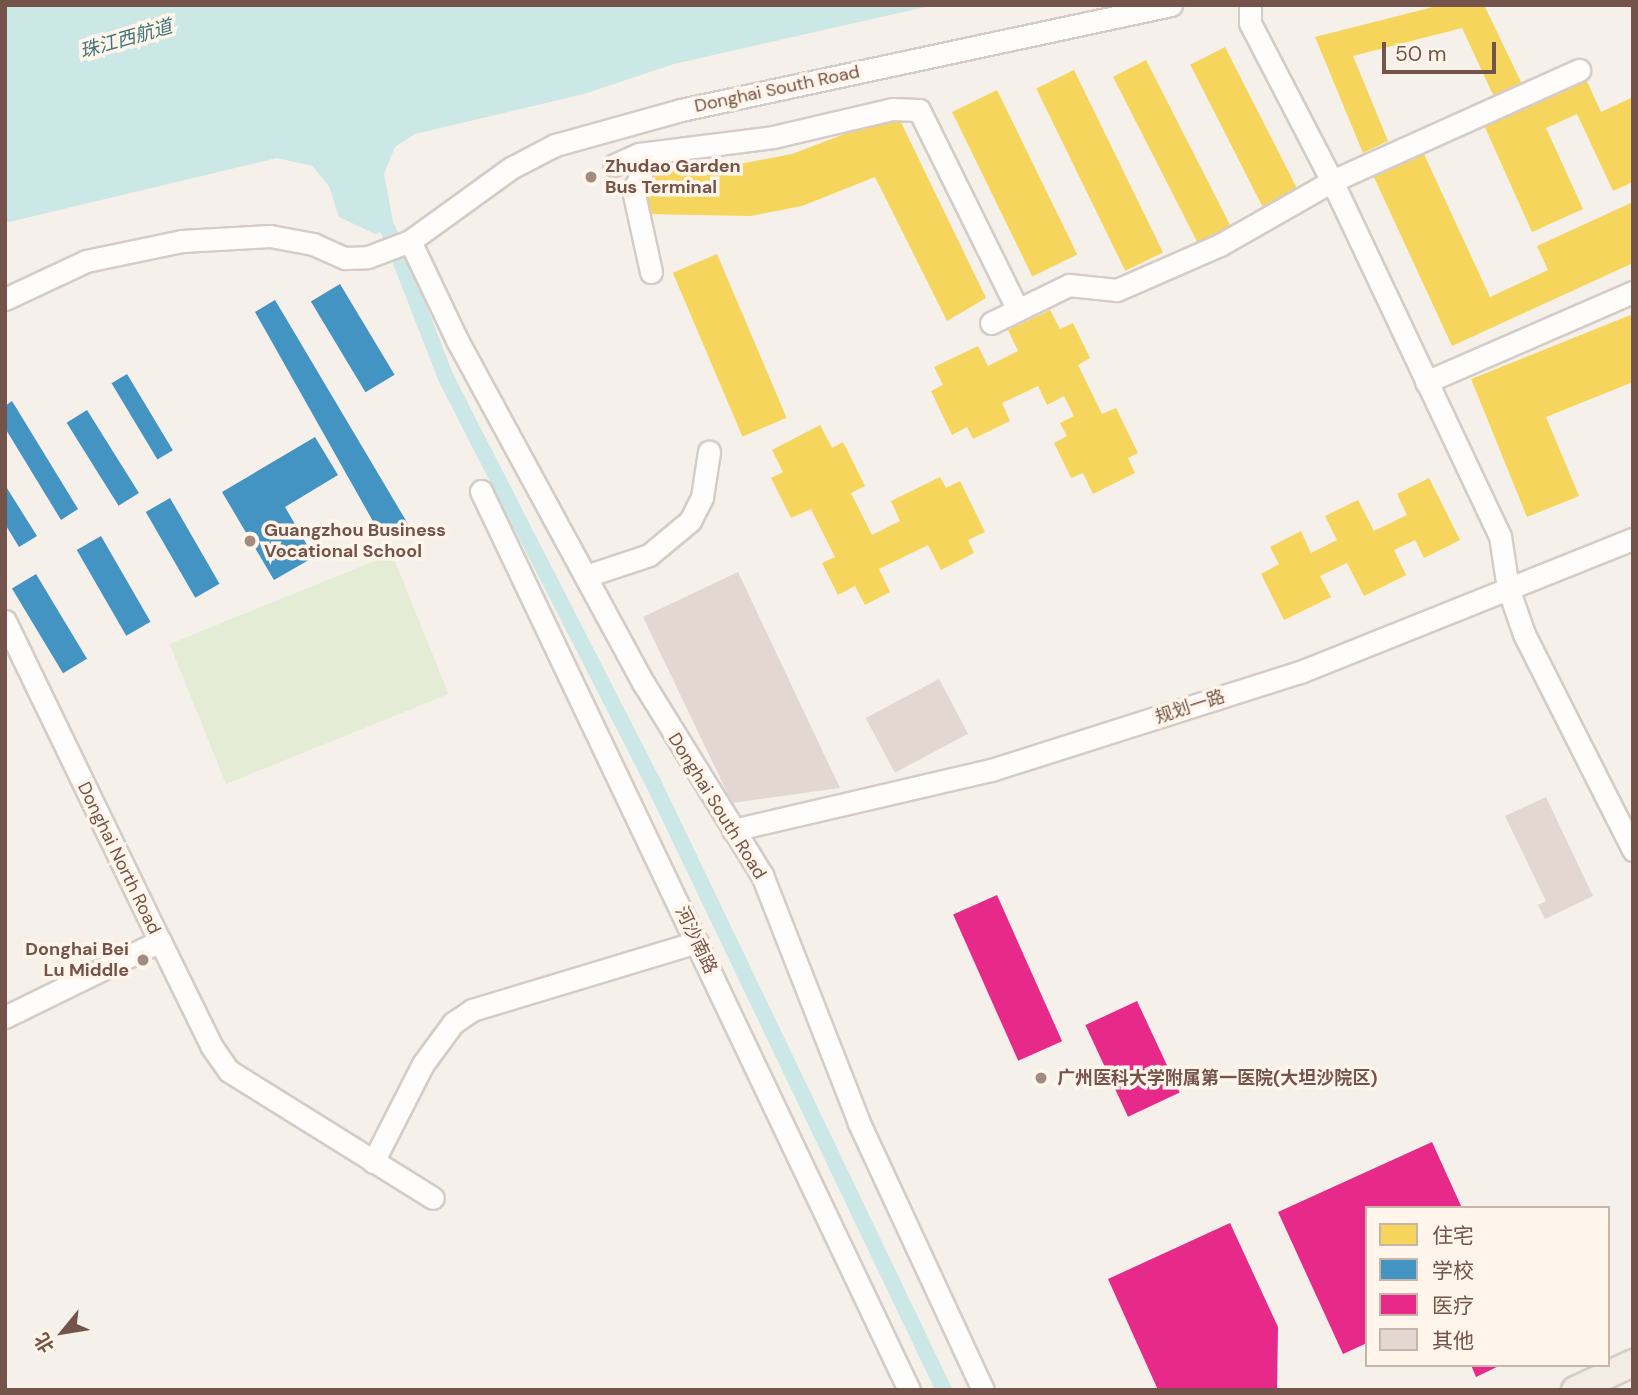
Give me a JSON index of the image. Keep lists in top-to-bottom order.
{
  "streets": {
    "street": [
      "Donghai South Road",
      "规划一路",
      "Donghai North Road",
      "河沙南路"
    ]
  },
  "crossings": [
    ["Donghai South Road", "规划一路"]
  ],
  "water": ["珠江西航道"],
  "places": [
    "Zhudao Garden Bus Terminal",
    "Guangzhou Business Vocational School",
    "Donghai Bei Lu Middle",
    "广州医科大学附属第一医院(大坦沙院区)"
  ],
  "legend": [
    "住宅",
    "学校",
    "医疗",
    "其他"
  ],
  "scale_bar": "50 m",
  "north": "bottom left"
}
